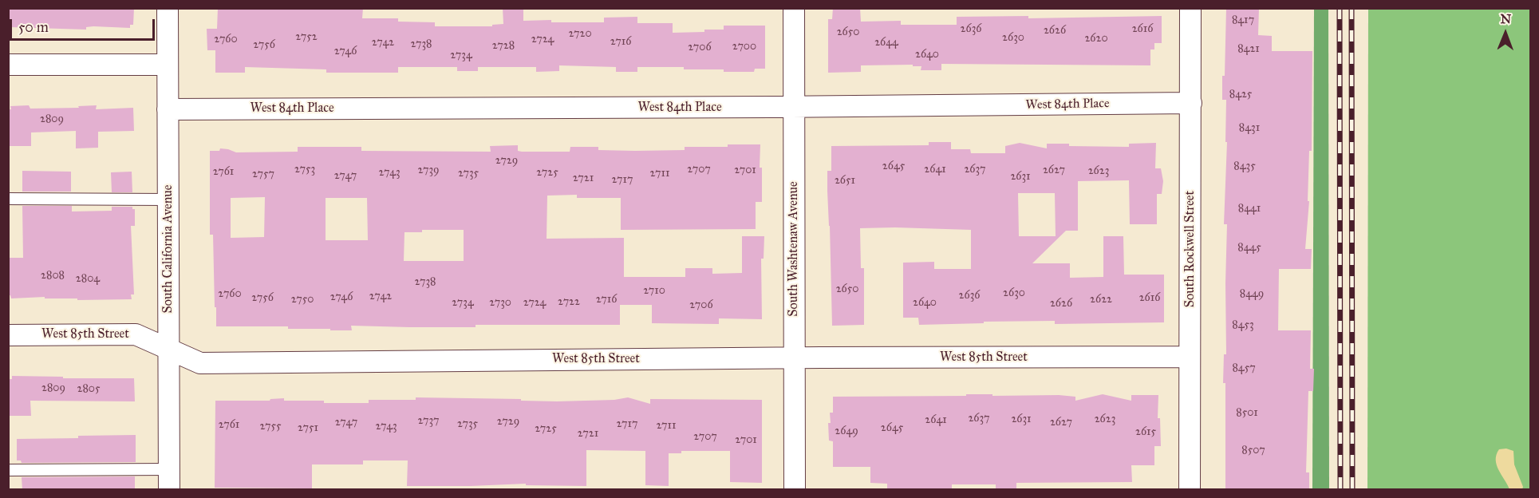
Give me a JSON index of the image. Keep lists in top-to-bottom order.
{
  "streets": {
    "street": [
      "West 84th Place",
      "South California Avenue",
      "South Washtenaw Avenue",
      "South Rockwell Street",
      "West 85th Street"
    ]
  },
  "crossings": [
    ["West 84th Place", "South California Avenue"],
    ["West 84th Place", "South Washtenaw Avenue"],
    ["West 84th Place", "South Rockwell Street"],
    ["South California Avenue", "West 85th Street"],
    ["South Washtenaw Avenue", "West 85th Street"],
    ["South Rockwell Street", "West 85th Street"]
  ],
  "house_numbers": [
    "8417",
    "2636",
    "2616",
    "2626",
    "2650",
    "2720",
    "2752",
    "2630",
    "2620",
    "2760",
    "2724",
    "2716",
    "2742",
    "2644",
    "2738",
    "2756",
    "2728",
    "2700",
    "2706",
    "8421",
    "2746",
    "2640",
    "2734",
    "8425",
    "2809",
    "8431",
    "2729",
    "2645",
    "8435",
    "2753",
    "2707",
    "2641",
    "2637",
    "2739",
    "2701",
    "2627",
    "2623",
    "2761",
    "2743",
    "2725",
    "2735",
    "2711",
    "2757",
    "2747",
    "2631",
    "2721",
    "2717",
    "2651",
    "8441",
    "8445",
    "2808",
    "2804",
    "2738",
    "2650",
    "2710",
    "2630",
    "2760",
    "8449",
    "2636",
    "2742",
    "2746",
    "2756",
    "2616",
    "2750",
    "2716",
    "2622",
    "2722",
    "2734",
    "2730",
    "2724",
    "2640",
    "2626",
    "2706",
    "8453",
    "8457",
    "2809",
    "2805",
    "8501",
    "2637",
    "2631",
    "2623",
    "2641",
    "2737",
    "2729",
    "2747",
    "2627",
    "2735",
    "2717",
    "2761",
    "2711",
    "2755",
    "2743",
    "2751",
    "2645",
    "2725",
    "2649",
    "2615",
    "2721",
    "2707",
    "2701",
    "8507"
  ],
  "scale_bar": "50 m",
  "north": "top"
}
